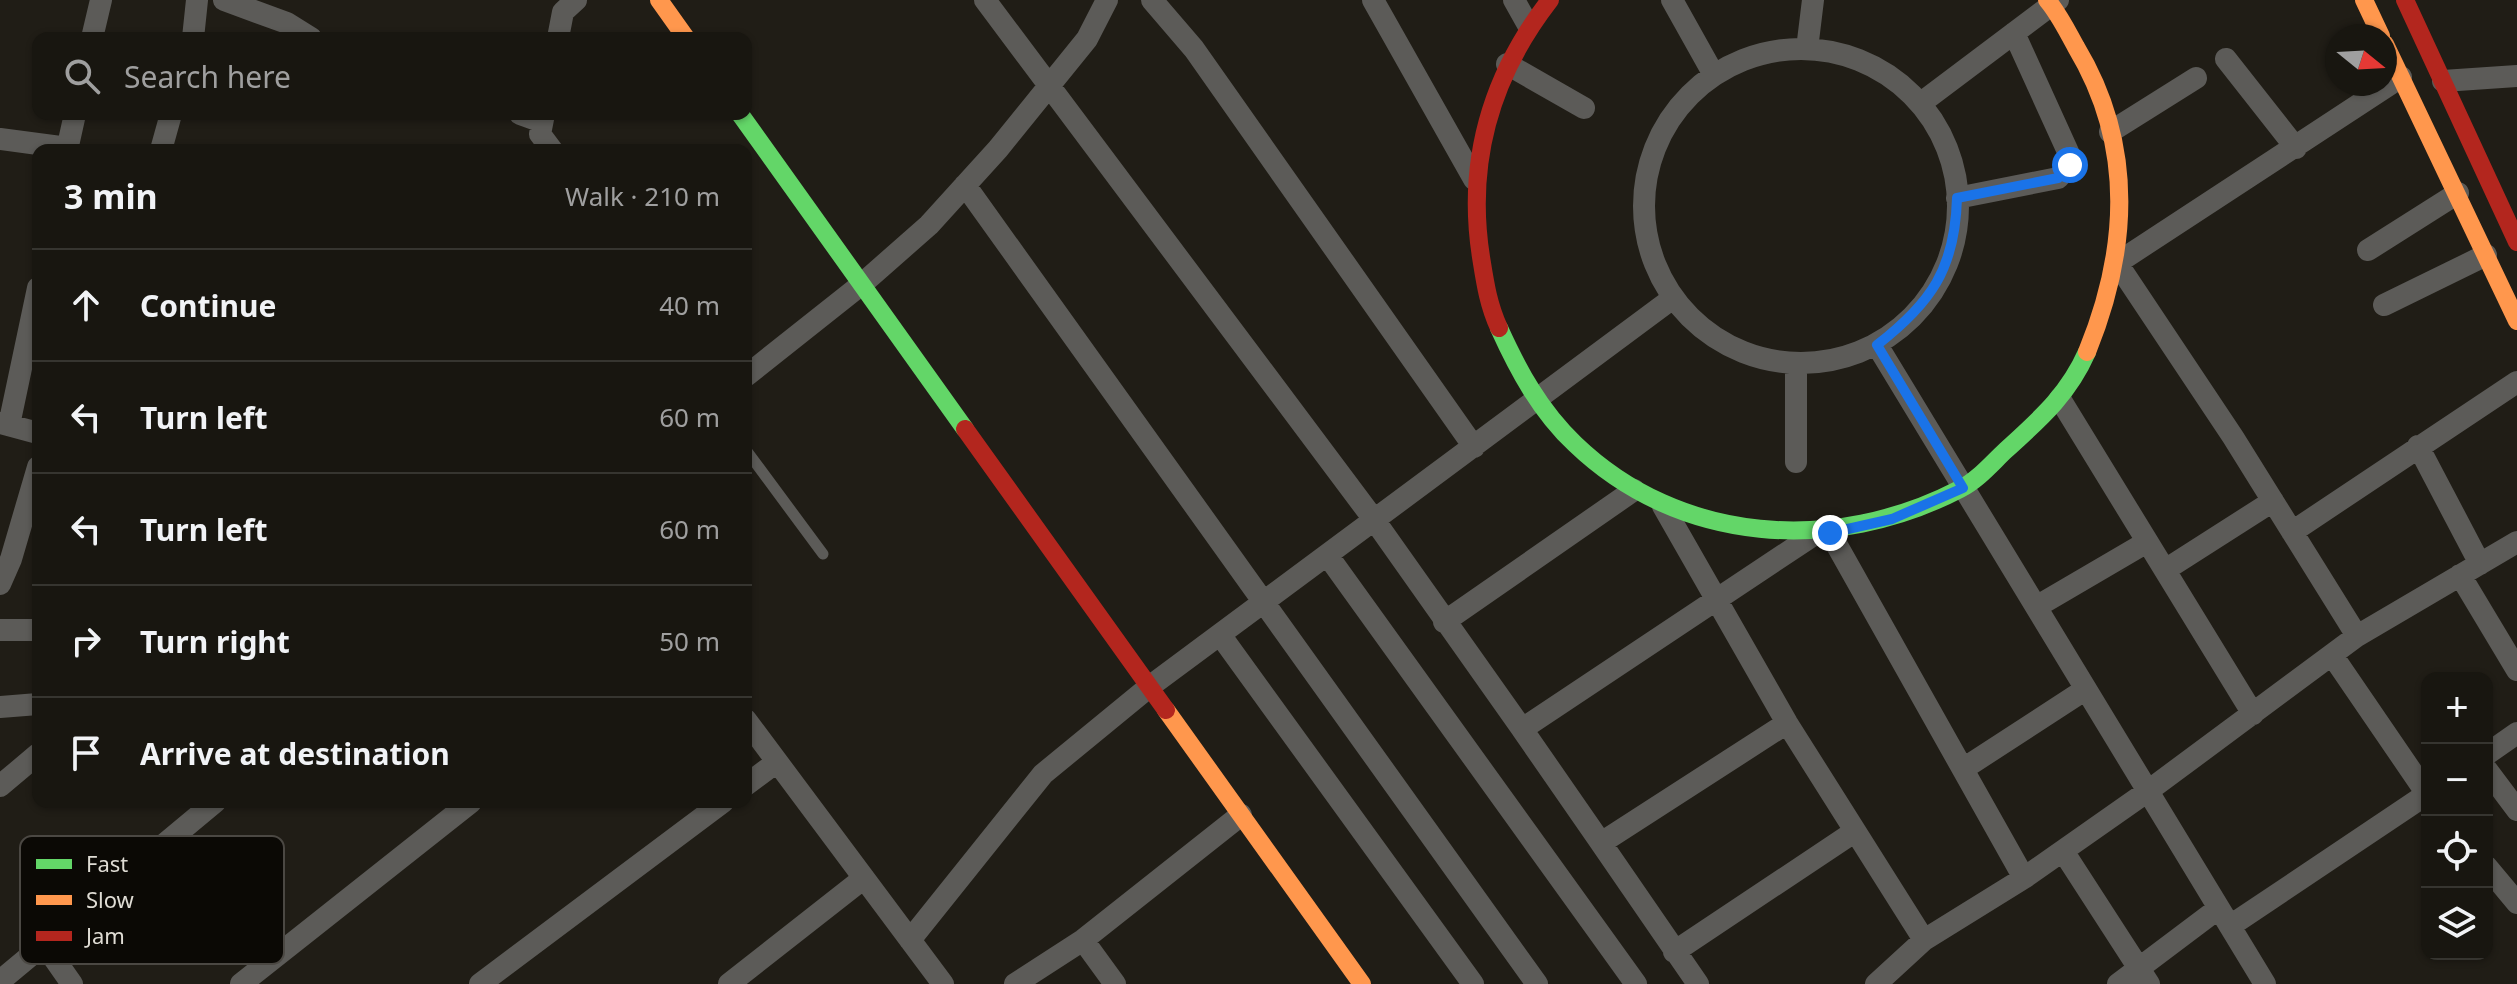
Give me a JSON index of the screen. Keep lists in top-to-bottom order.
{
  "legend": ["Fast", "Slow", "Jam"],
  "north": "right",
  "page": {
    "search": "Search here",
    "heading": ["3 min", "Walk · 210 m"],
    "list": [
      ["Continue", "40 m"],
      ["Turn left", "60 m"],
      ["Turn left", "60 m"],
      ["Turn right", "50 m"],
      "Arrive at destination"
    ],
    "map_buttons": ["+", "−"]
  }
}
